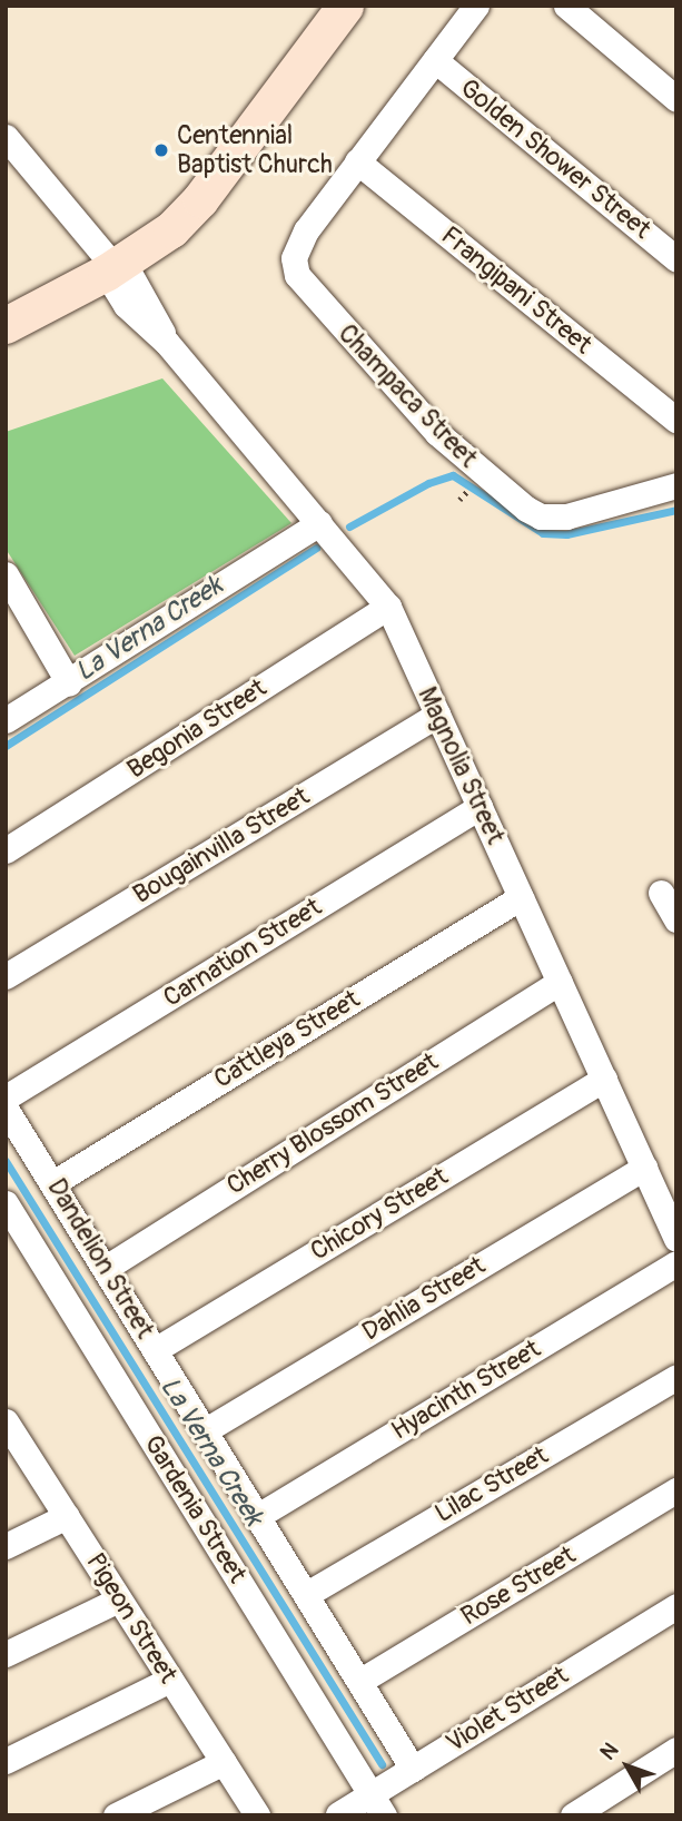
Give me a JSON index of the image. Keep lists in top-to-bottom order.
{
  "streets": {
    "street": [
      "Golden Shower Street",
      "Frangipani Street",
      "Champaca Street",
      "Begonia Street",
      "Magnolia Street",
      "Bougainvilla Street",
      "Carnation Street",
      "Cattleya Street",
      "Cherry Blossom Street",
      "Chicory Street",
      "Dandelion Street",
      "Dahlia Street",
      "Hyacinth Street",
      "Lilac Street",
      "Gardenia Street",
      "Rose Street",
      "Pigeon Street",
      "Violet Street"
    ]
  },
  "crossings": [
    ["Frangipani Street", "Champaca Street"],
    ["Begonia Street", "Magnolia Street"],
    ["Magnolia Street", "Bougainvilla Street"],
    ["Magnolia Street", "Carnation Street"],
    ["Magnolia Street", "Cattleya Street"],
    ["Magnolia Street", "Cherry Blossom Street"],
    ["Magnolia Street", "Chicory Street"],
    ["Magnolia Street", "Dahlia Street"],
    ["Cattleya Street", "Dandelion Street"],
    ["Cherry Blossom Street", "Dandelion Street"],
    ["Chicory Street", "Dandelion Street"],
    ["Dandelion Street", "Dahlia Street"],
    ["Dandelion Street", "Hyacinth Street"],
    ["Dandelion Street", "Lilac Street"],
    ["Dandelion Street", "Rose Street"],
    ["Dandelion Street", "Violet Street"],
    ["Gardenia Street", "Violet Street"]
  ],
  "water": ["La Verna Creek"],
  "places": ["Centennial Baptist Church"],
  "north": "top left"
}
